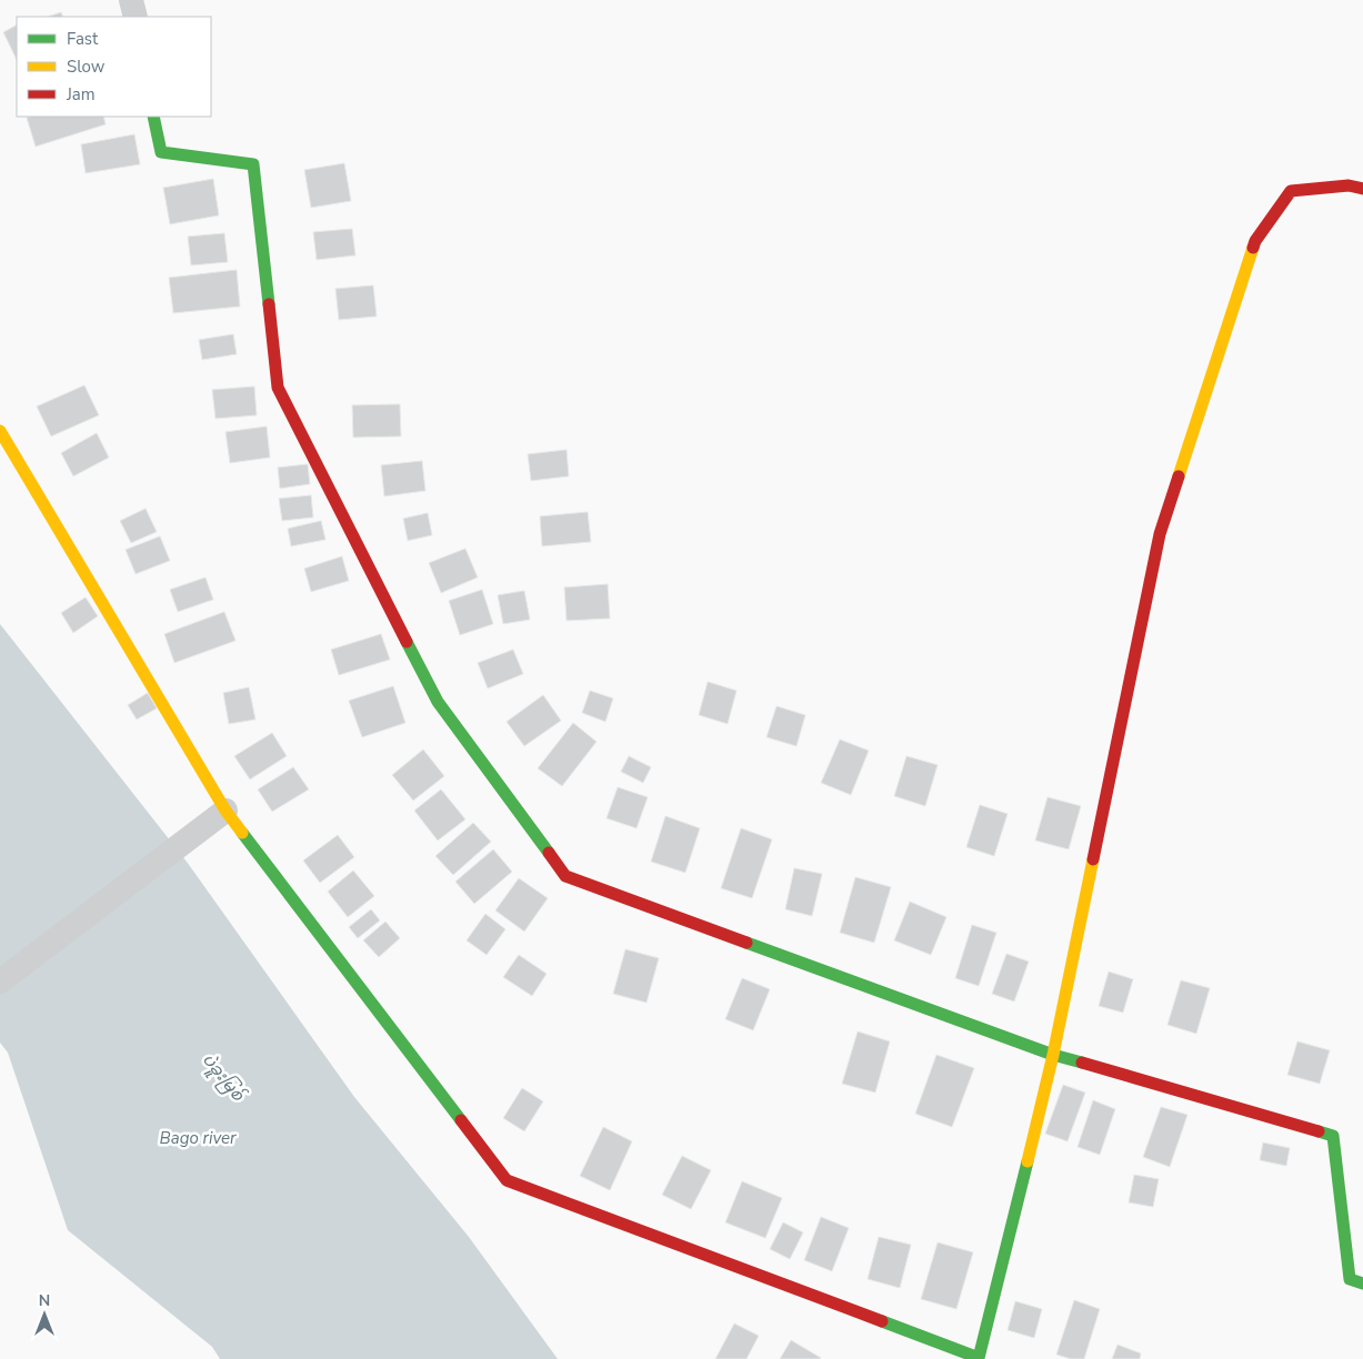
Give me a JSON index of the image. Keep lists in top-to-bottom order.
{
  "water": ["ပဲခူးမြစ်", "Bago river"],
  "legend": ["Fast", "Slow", "Jam"],
  "north": "top"
}
